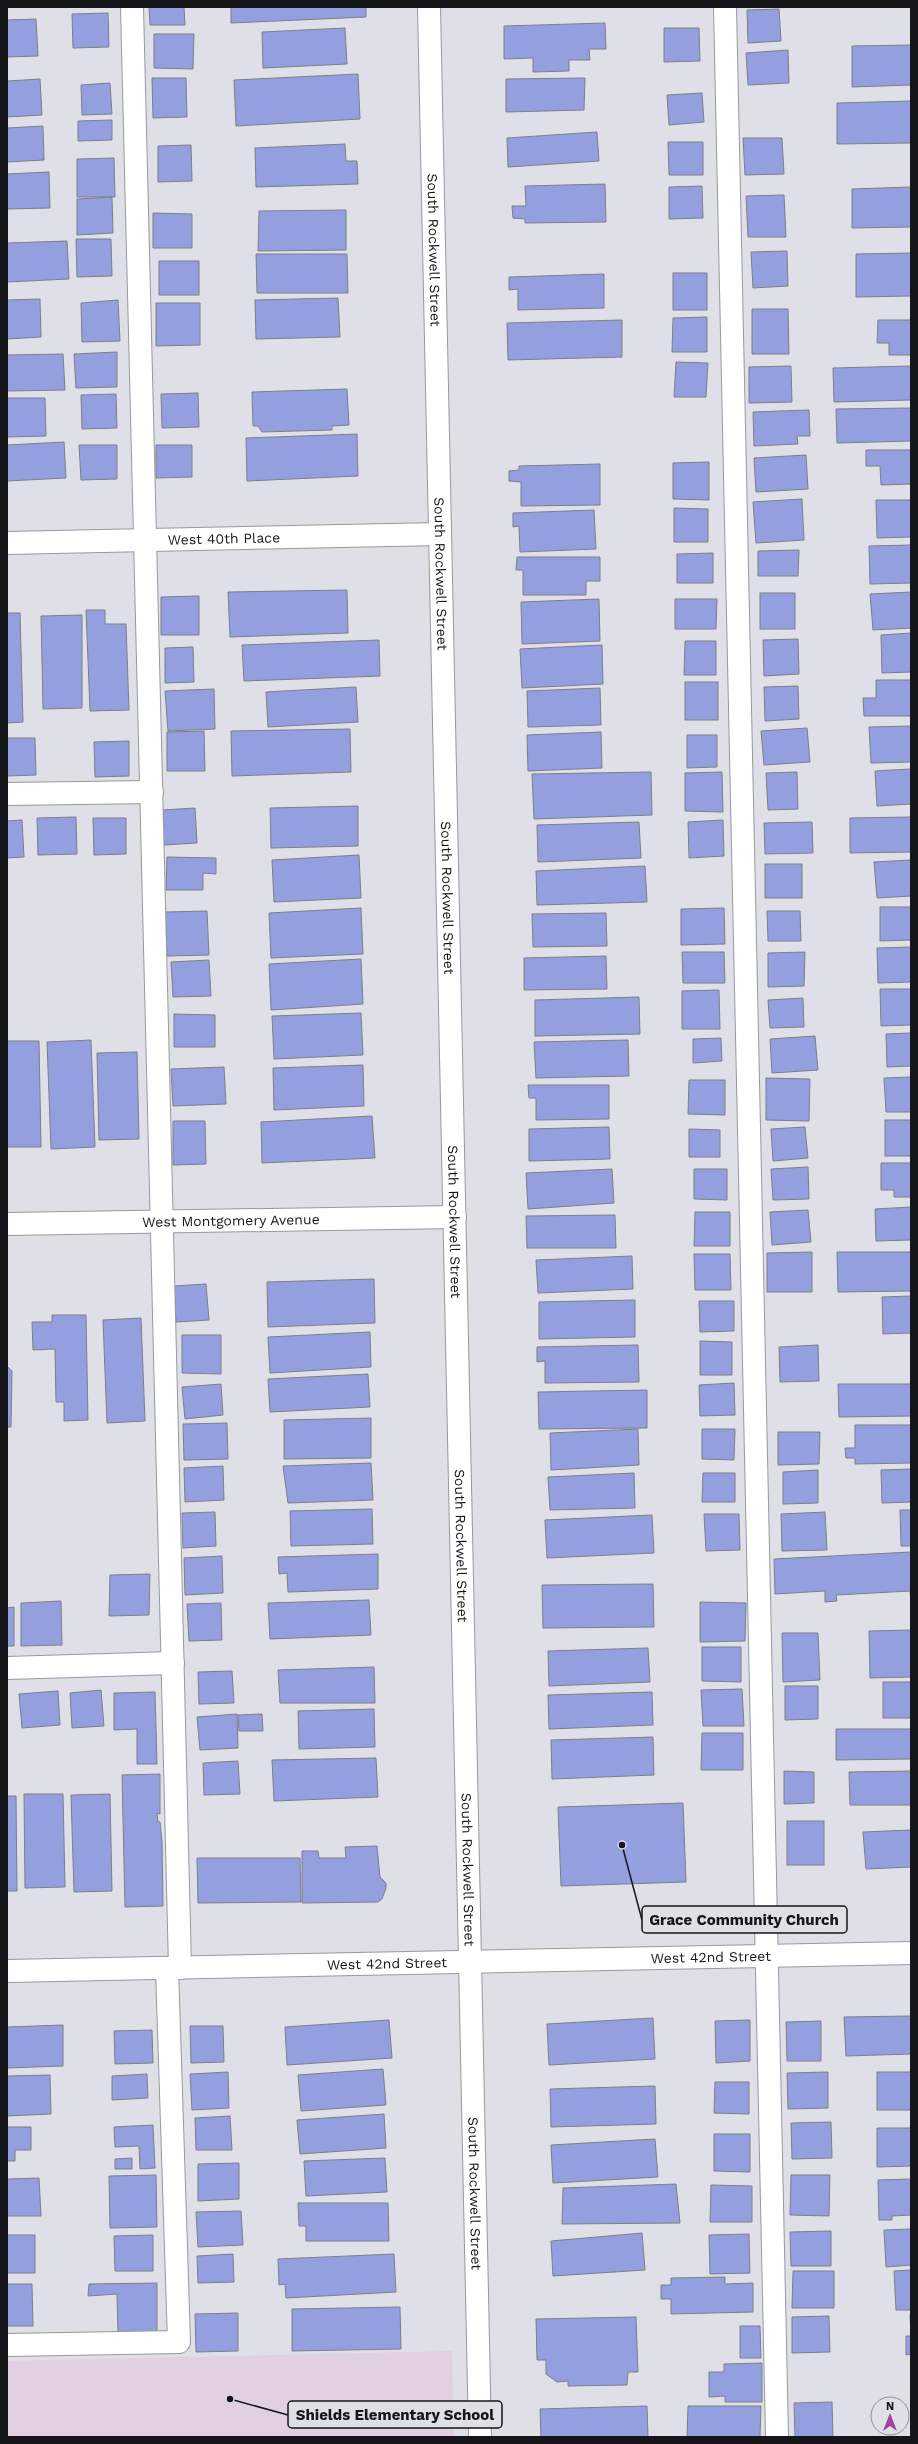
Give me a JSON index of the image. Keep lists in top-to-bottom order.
{
  "streets": {
    "street": [
      "South Rockwell Street",
      "West 40th Place",
      "West Montgomery Avenue",
      "West 42nd Street"
    ]
  },
  "crossings": [
    ["South Rockwell Street", "West 40th Place"],
    ["South Rockwell Street", "West Montgomery Avenue"],
    ["South Rockwell Street", "West 42nd Street"]
  ],
  "places": ["Grace Community Church", "Shields Elementary School"],
  "north": "top"
}
